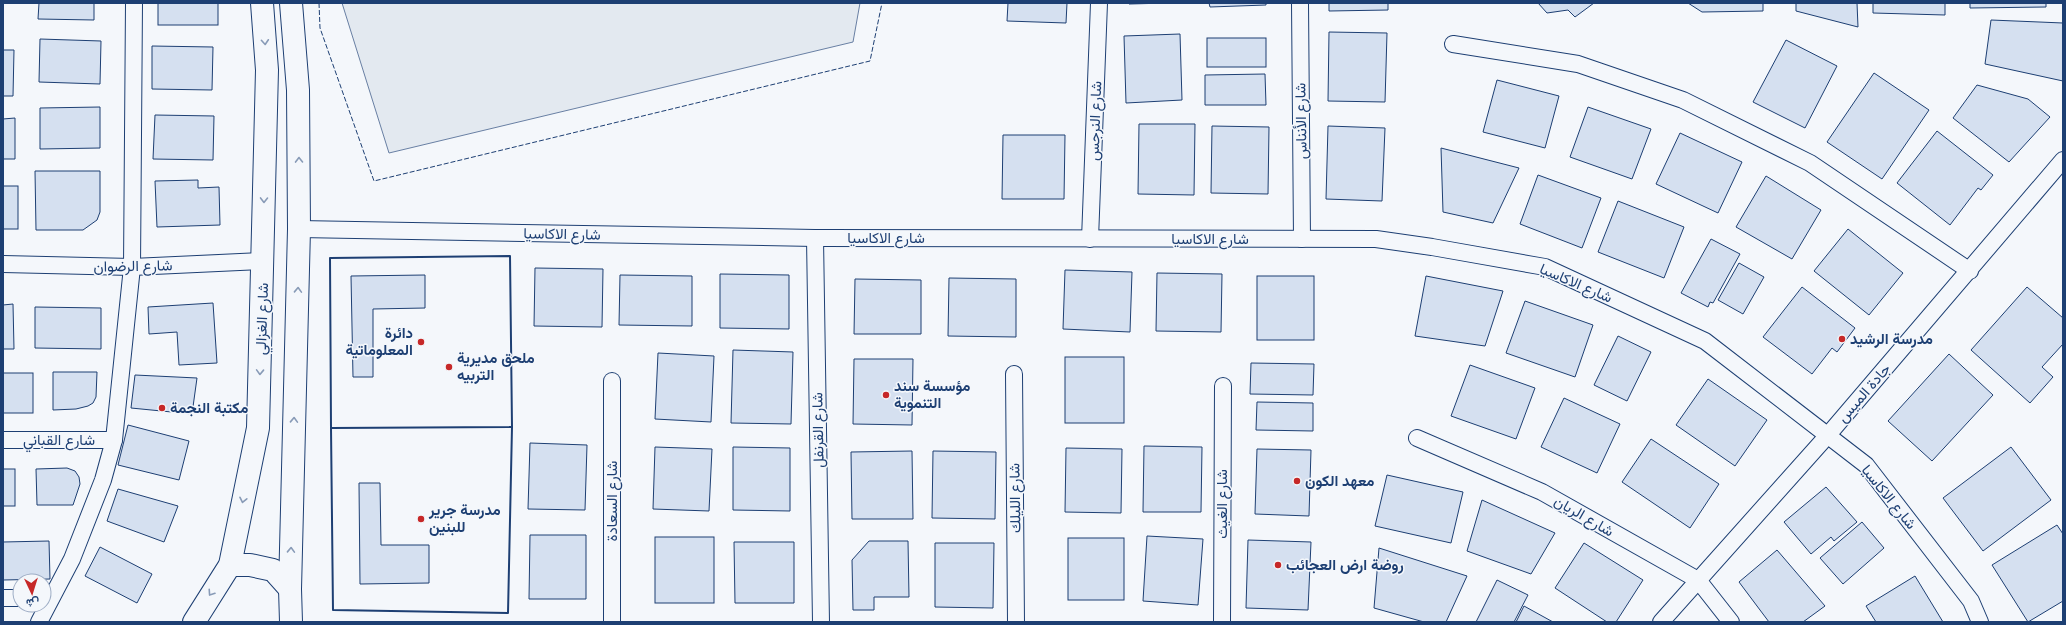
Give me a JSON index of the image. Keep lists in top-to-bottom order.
{
  "streets": {
    "main road": ["شارع الغزالي"],
    "street": [
      "شارع النرجس",
      "شارع الأنناس",
      "شارع الاكاسيا",
      "شارع الرضوان",
      "جادة الميس",
      "شارع القرنفل",
      "شارع القباني",
      "شارع الليلك",
      "شارع السعادة",
      "شارع الغيث",
      "شارع الريان"
    ]
  },
  "crossings": [
    ["شارع النرجس", "شارع الاكاسيا"],
    ["شارع الأنناس", "شارع الاكاسيا"],
    ["شارع الاكاسيا", "جادة الميس"],
    ["شارع الاكاسيا", "شارع القرنفل"],
    ["شارع الرضوان", "شارع الغزالي"],
    ["جادة الميس", "شارع الريان"]
  ],
  "places": [
    "مدرسة الرشيد",
    "دائرة المعلوماتية",
    "ملحق مديرية التربيه",
    "مؤسسة سند التنموية",
    "مكتبة النجمة",
    "معهد الكون",
    "مدرسة جرير للبنين",
    "روضة ارض العجائب"
  ],
  "north": "bottom"
}
